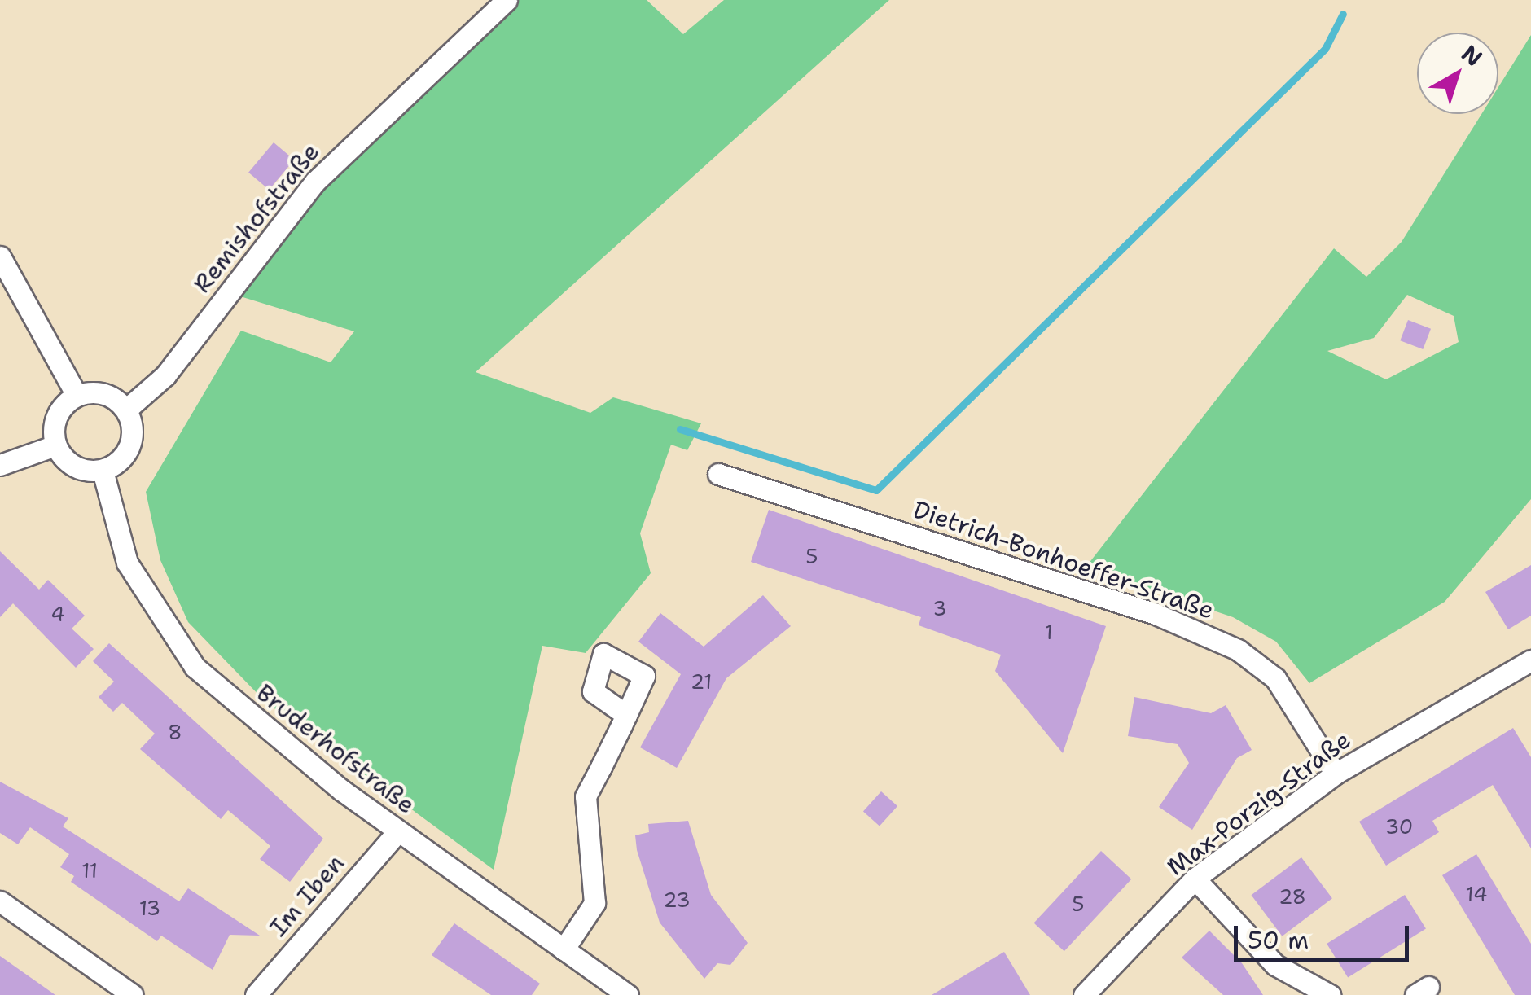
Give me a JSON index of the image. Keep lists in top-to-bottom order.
{
  "streets": {
    "street": [
      "Remishofstraße",
      "Dietrich-Bonhoeffer-Straße",
      "Bruderhofstraße",
      "Max-Porzig-Straße",
      "Im Iben"
    ]
  },
  "crossings": [
    ["Remishofstraße", "Bruderhofstraße"],
    ["Dietrich-Bonhoeffer-Straße", "Max-Porzig-Straße"],
    ["Bruderhofstraße", "Im Iben"]
  ],
  "house_numbers": [
    "5",
    "3",
    "4",
    "1",
    "21",
    "8",
    "30",
    "11",
    "14",
    "28",
    "23",
    "5",
    "13"
  ],
  "scale_bar": "50 m",
  "north": "top right"
}
